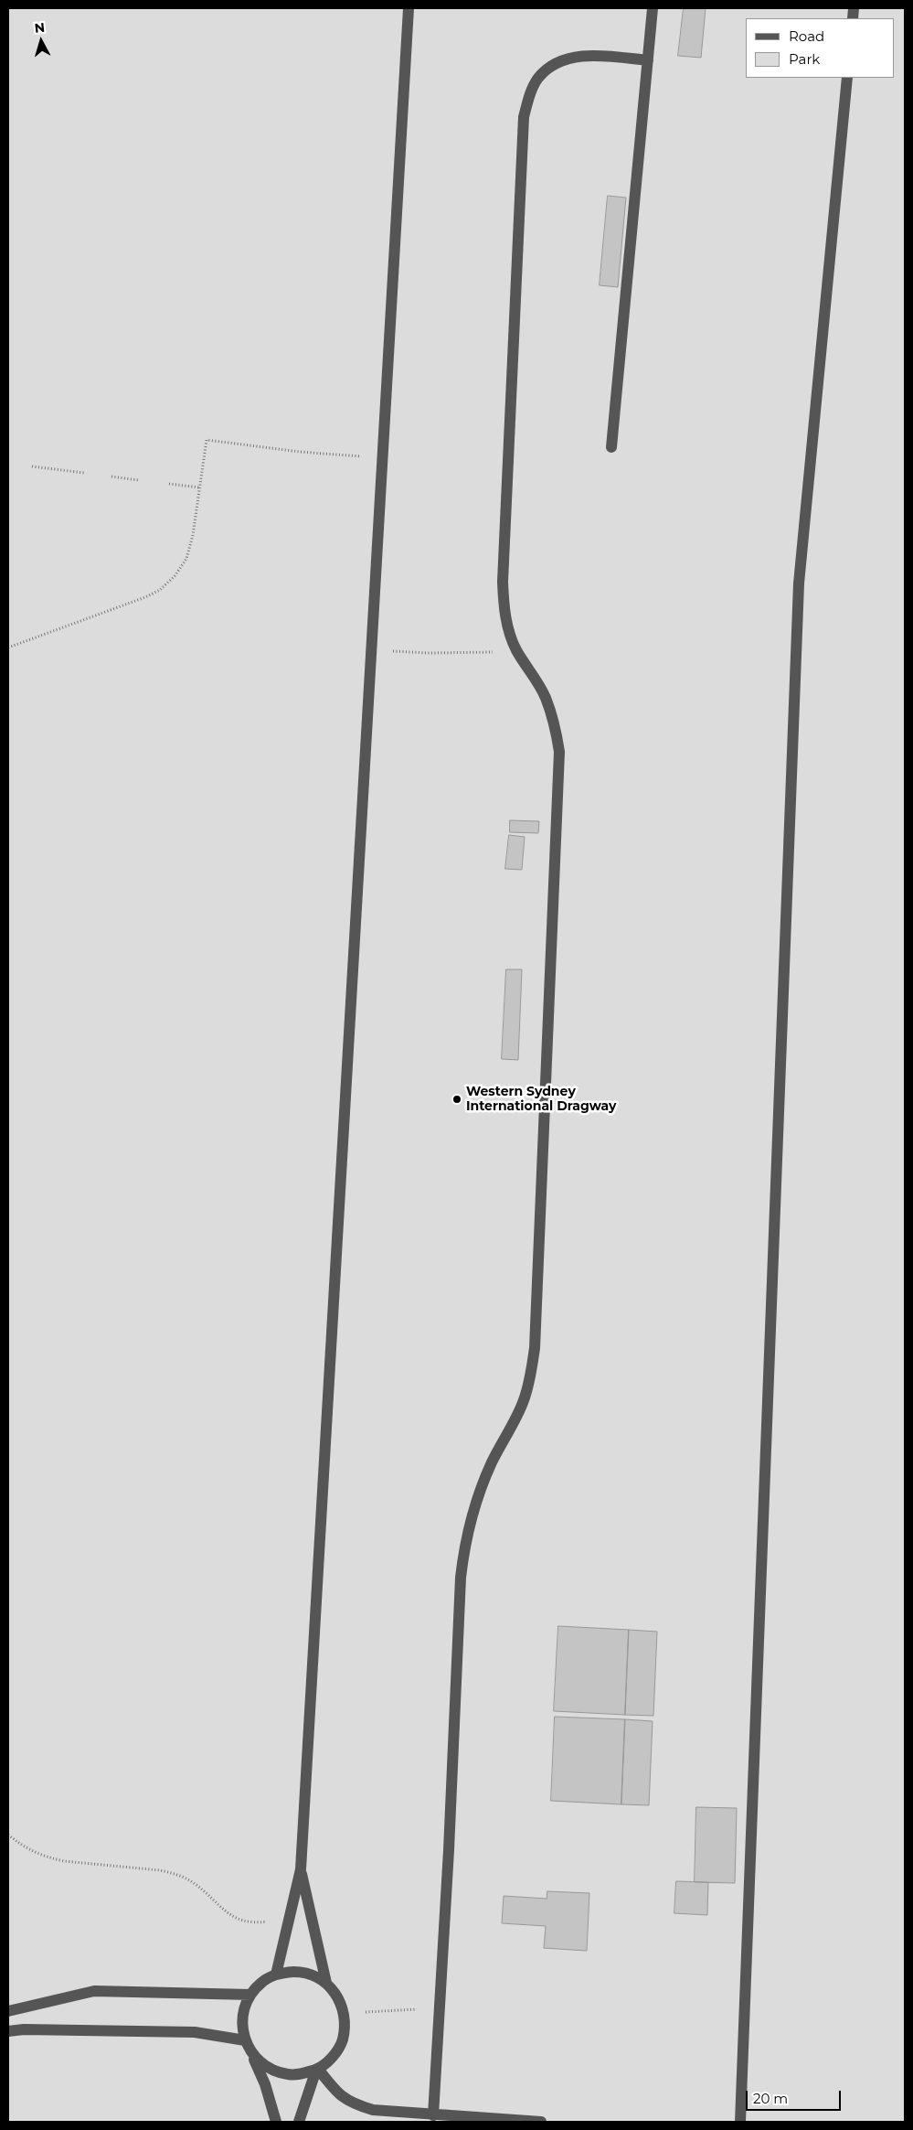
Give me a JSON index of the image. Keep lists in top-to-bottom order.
{
  "places": ["Western Sydney International Dragway"],
  "legend": ["Road", "Park"],
  "scale_bar": "20 m",
  "north": "top"
}
